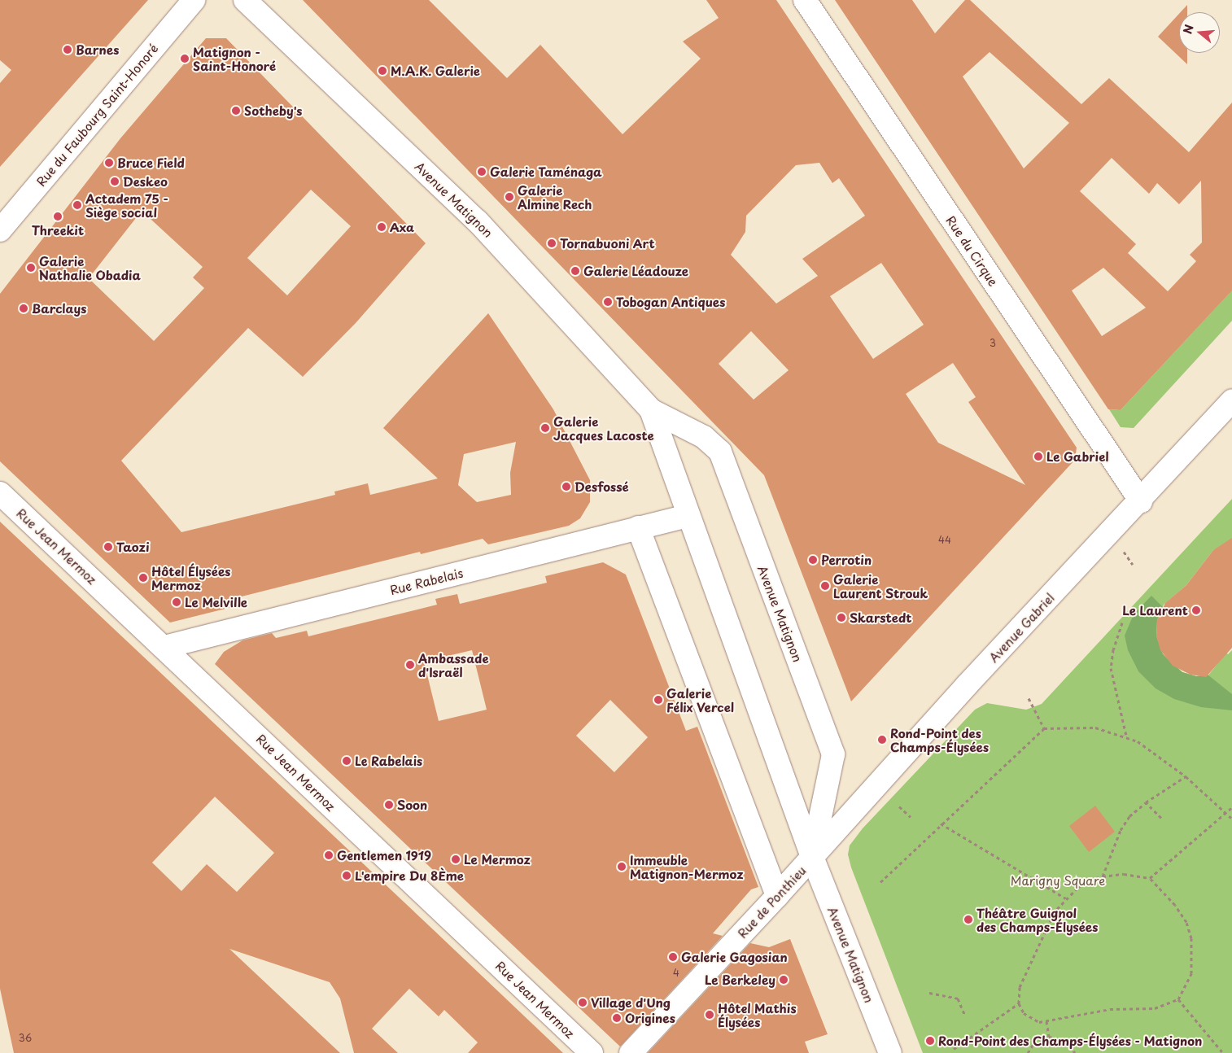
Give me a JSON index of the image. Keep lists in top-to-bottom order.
{
  "streets": {
    "street": [
      "Rue du Faubourg Saint-Honoré",
      "Avenue Matignon",
      "Rue du Cirque",
      "Rue Jean Mermoz",
      "Rue Rabelais",
      "Avenue Gabriel",
      "Rue de Ponthieu"
    ]
  },
  "crossings": [
    ["Avenue Matignon", "Rue Rabelais"],
    ["Avenue Matignon", "Avenue Gabriel"],
    ["Avenue Matignon", "Rue de Ponthieu"],
    ["Rue du Cirque", "Avenue Gabriel"],
    ["Rue Jean Mermoz", "Rue Rabelais"],
    ["Avenue Gabriel", "Rue de Ponthieu"]
  ],
  "parks": ["Marigny Square"],
  "places": [
    "Barnes",
    "Matignon - Saint-Honoré",
    "M.A.K. Galerie",
    "Sotheby's",
    "Bruce Field",
    "Galerie Taménaga",
    "Deskeo",
    "Galerie Almine Rech",
    "Actadem 75 - Siège social",
    "Threekit",
    "Axa",
    "Tornabuoni Art",
    "Galerie Nathalie Obadia",
    "Galerie Léadouze",
    "Tobogan Antiques",
    "Barclays",
    "Galerie Jacques Lacoste",
    "Le Gabriel",
    "Desfossé",
    "Taozi",
    "Perrotin",
    "Hôtel Élysées Mermoz",
    "Galerie Laurent Strouk",
    "Le Melville",
    "Le Laurent",
    "Skarstedt",
    "Ambassade d'Israël",
    "Galerie Félix Vercel",
    "Rond-Point des Champs-Élysées",
    "Le Rabelais",
    "Soon",
    "Gentlemen 1919",
    "Le Mermoz",
    "Immeuble Matignon-Mermoz",
    "L'empire Du 8Ème",
    "Théâtre Guignol des Champs-Élysées",
    "Galerie Gagosian",
    "Le Berkeley",
    "Village d'Ung",
    "Hôtel Mathis Élysées",
    "Origines",
    "Rond-Point des Champs-Élysées - Matignon"
  ],
  "house_numbers": [
    "3",
    "44",
    "4",
    "36"
  ],
  "north": "left"
}
